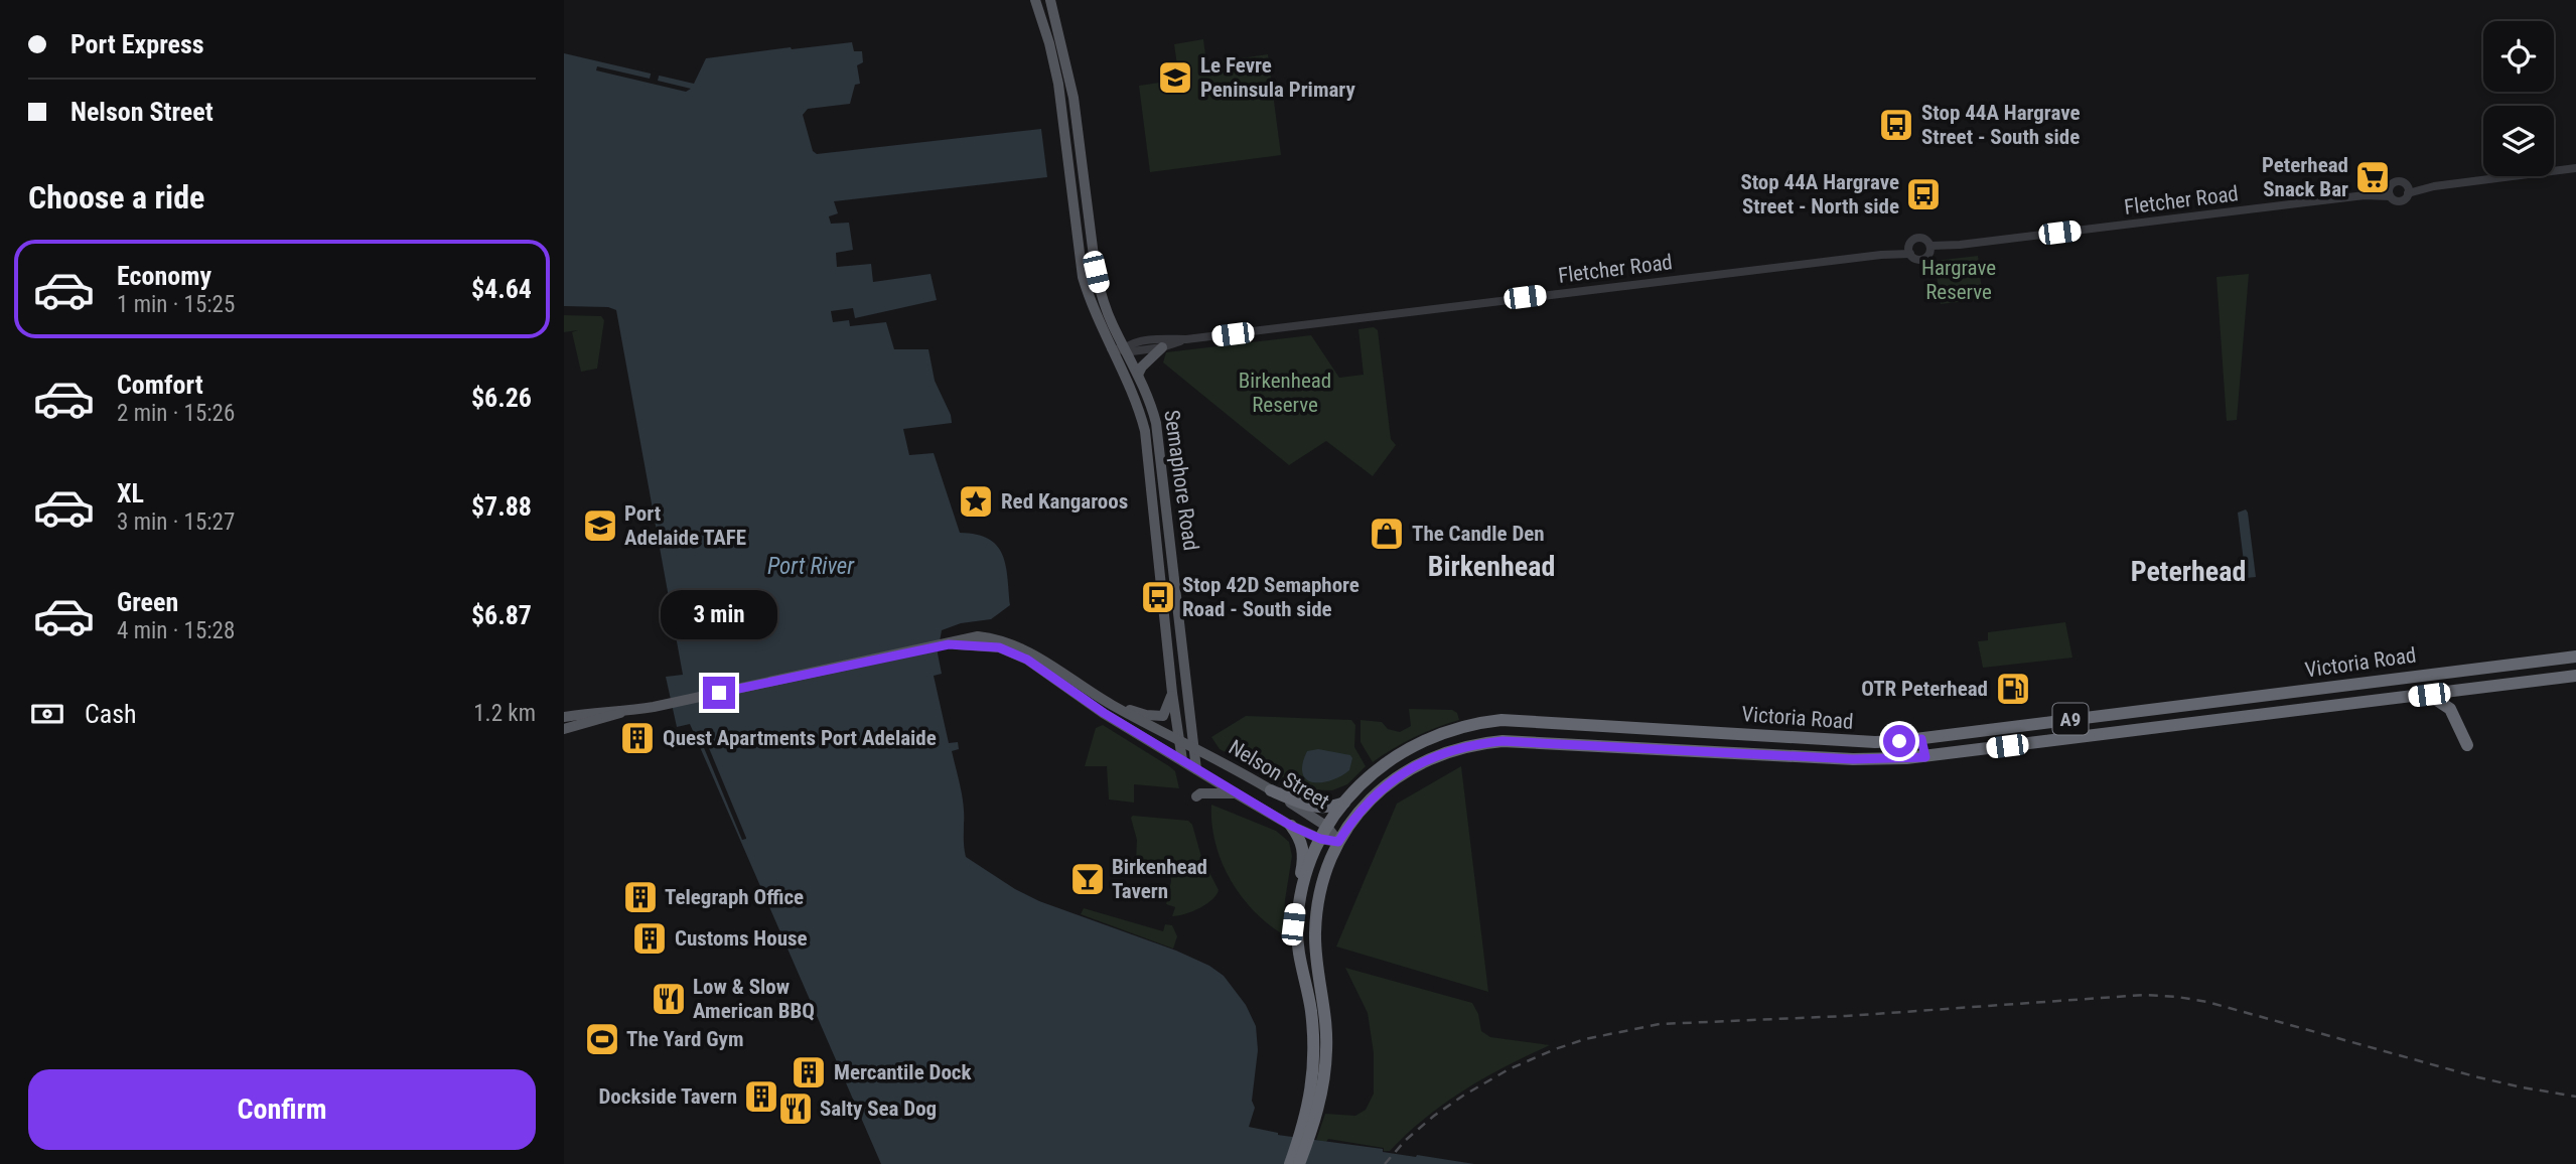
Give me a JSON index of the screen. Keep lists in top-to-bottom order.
{
  "streets": {
    "highway": ["Victoria Road", "A9"],
    "main road": ["Semaphore Road", "Nelson Street"],
    "street": ["Fletcher Road"]
  },
  "crossings": [
    ["Fletcher Road", "Semaphore Road"],
    ["Semaphore Road", "Nelson Street"],
    ["Victoria Road", "A9"],
    ["Victoria Road", "Nelson Street"],
    ["A9", "Nelson Street"]
  ],
  "districts": ["Birkenhead", "Peterhead"],
  "water": ["Port River"],
  "parks": ["Hargrave Reserve", "Birkenhead Reserve"],
  "places": {
    "school or university": ["Le Fevre Peninsula Primary", "Port Adelaide TAFE"],
    "bus stop": ["Stop 44A Hargrave Street - South side", "Stop 44A Hargrave Street - North side", "Stop 42D Semaphore Road - South side"],
    "supermarket": ["Peterhead Snack Bar"],
    "place": ["Red Kangaroos"],
    "shop": ["The Candle Den"],
    "fuel station": ["OTR Peterhead"],
    "building": [
      "Quest Apartments Port Adelaide",
      "Telegraph Office",
      "Customs House",
      "Mercantile Dock",
      "Dockside Tavern"
    ],
    "bar": ["Birkenhead Tavern"],
    "restaurant": ["Low & Slow American BBQ", "Salty Sea Dog"],
    "sports": ["The Yard Gym"]
  },
  "page": {
    "banner": ["Port Express", "Nelson Street"],
    "heading": "Choose a ride",
    "list": [
      {
        "name": "Economy",
        "note": "1 min · 15:25",
        "value": "$4.64"
      },
      {
        "name": "Comfort",
        "note": "2 min · 15:26",
        "value": "$6.26"
      },
      {
        "name": "XL",
        "note": "3 min · 15:27",
        "value": "$7.88"
      },
      {
        "name": "Green",
        "note": "4 min · 15:28",
        "value": "$6.87"
      }
    ],
    "bubble": "3 min",
    "pay": ["Cash", "1.2 km"],
    "buttons": "Confirm"
  }
}
